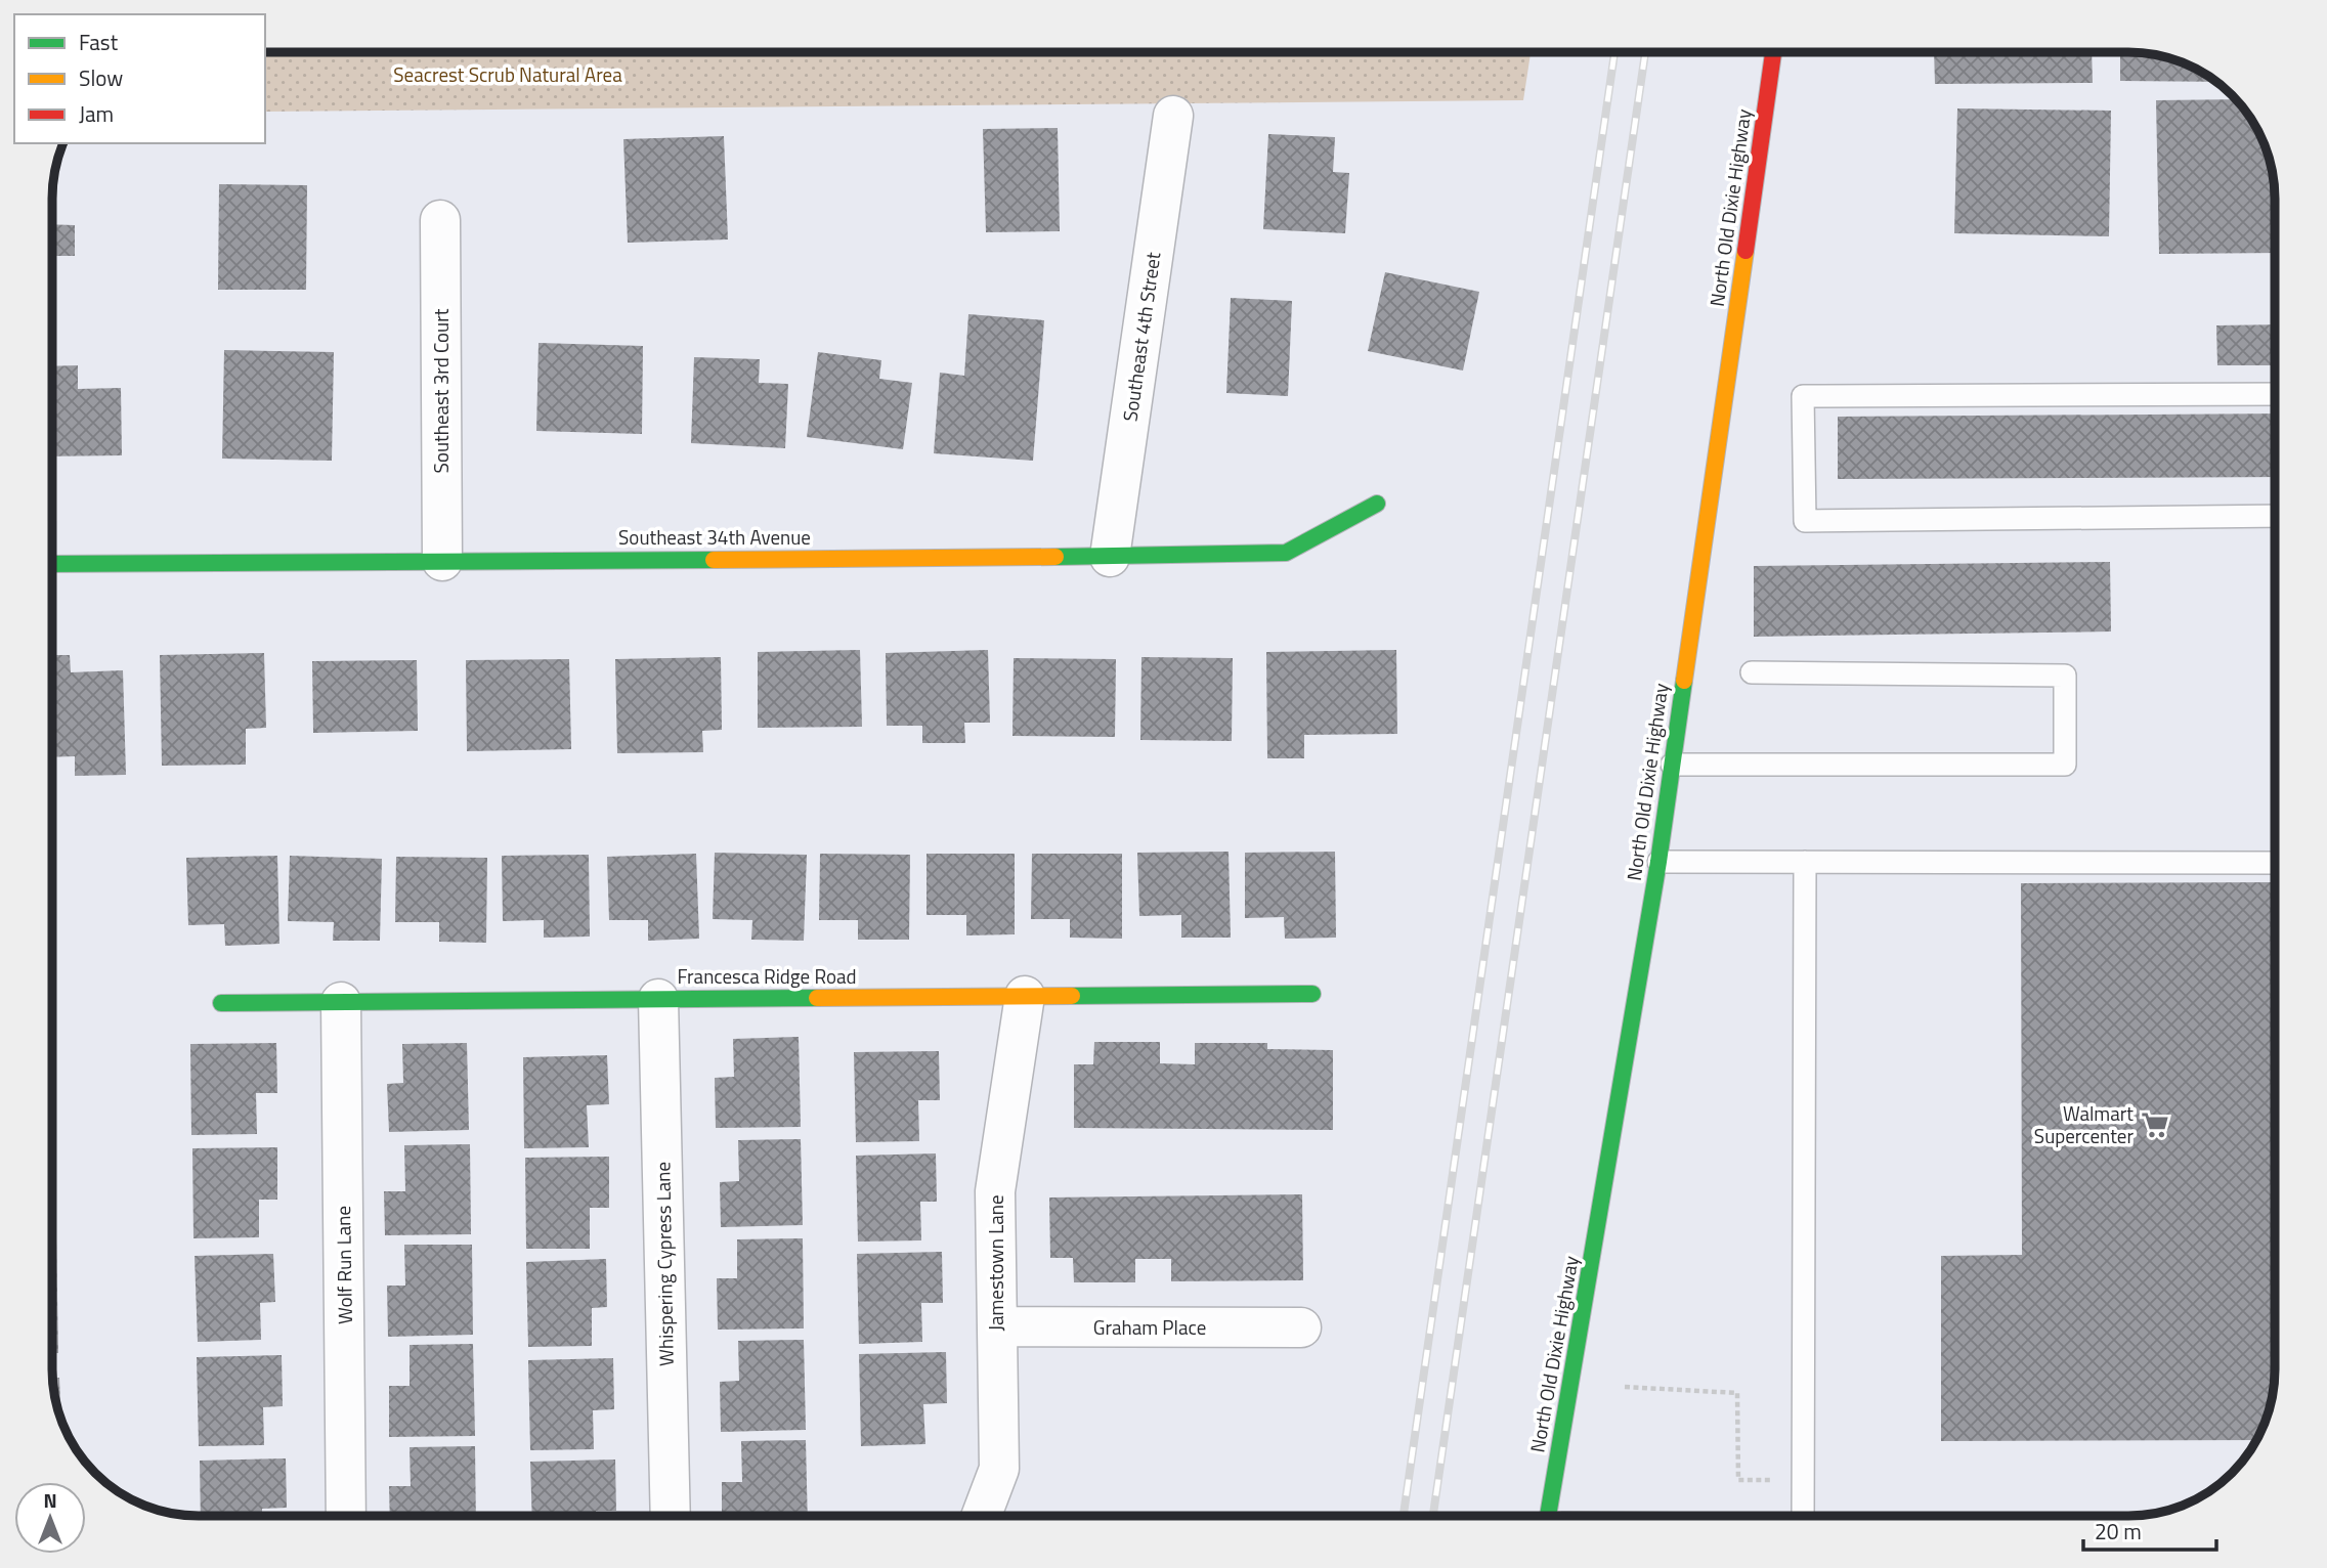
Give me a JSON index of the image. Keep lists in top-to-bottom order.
{
  "streets": {
    "street": [
      "North Old Dixie Highway",
      "Southeast 4th Street",
      "Southeast 3rd Court",
      "Southeast 34th Avenue",
      "Francesca Ridge Road",
      "Jamestown Lane",
      "Whispering Cypress Lane",
      "Wolf Run Lane",
      "Graham Place"
    ]
  },
  "crossings": [
    ["Southeast 4th Street", "Southeast 34th Avenue"],
    ["Southeast 3rd Court", "Southeast 34th Avenue"],
    ["Francesca Ridge Road", "Jamestown Lane"],
    ["Francesca Ridge Road", "Whispering Cypress Lane"],
    ["Francesca Ridge Road", "Wolf Run Lane"],
    ["Jamestown Lane", "Graham Place"]
  ],
  "parks": ["Seacrest Scrub Natural Area"],
  "places": {
    "supermarket": ["Walmart Supercenter"]
  },
  "legend": ["Fast", "Slow", "Jam"],
  "scale_bar": "20 m",
  "north": "top"
}
